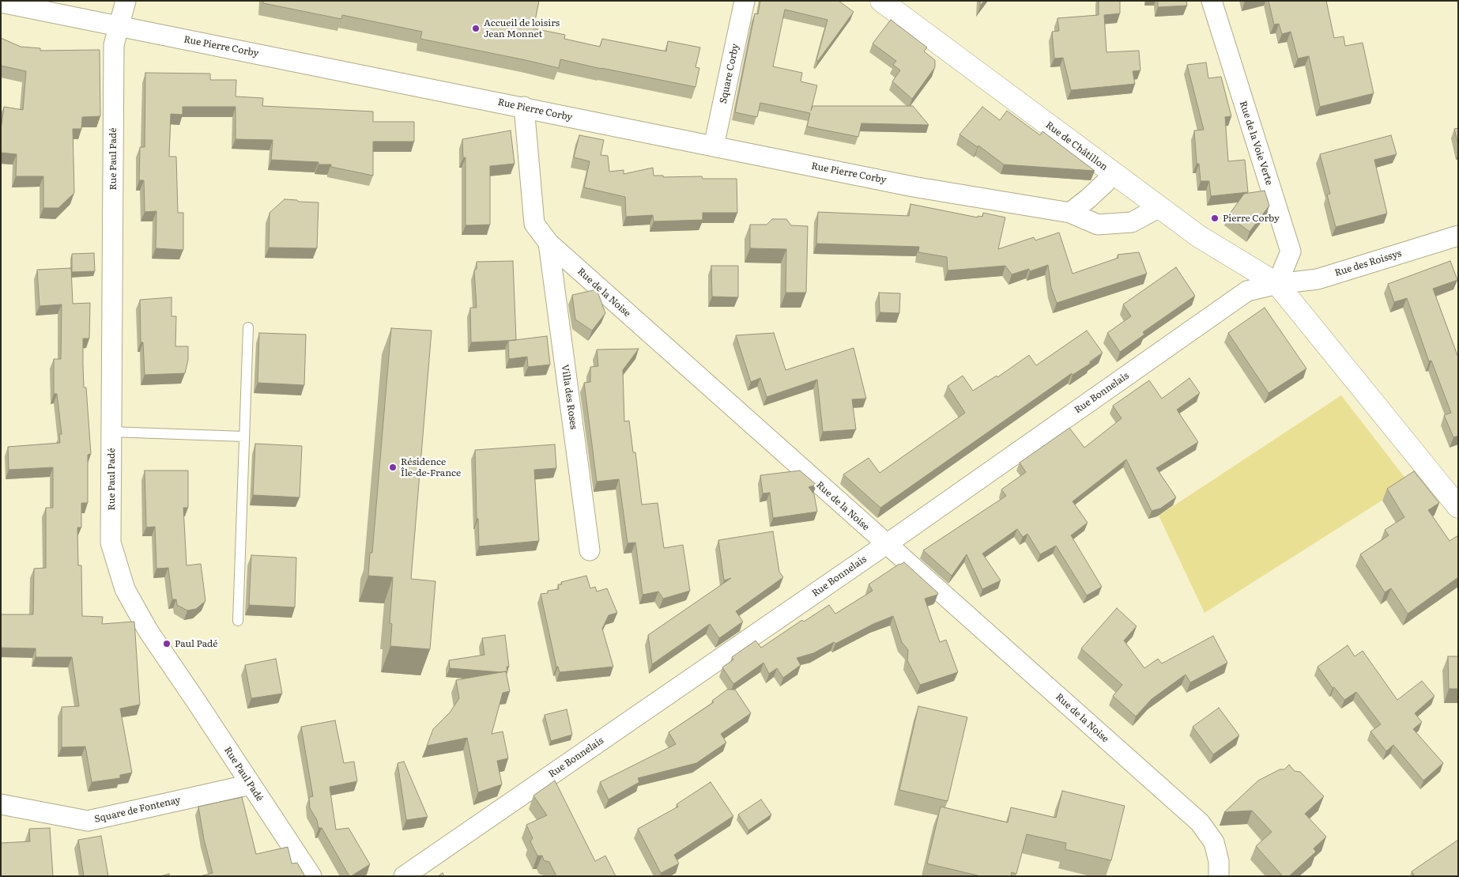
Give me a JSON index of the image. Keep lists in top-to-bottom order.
{
  "streets": {
    "main road": ["Rue de Châtillon"],
    "street": [
      "Rue Pierre Corby",
      "Square Corby",
      "Rue de la Voie Verte",
      "Rue Paul Padé",
      "Rue des Roissys",
      "Rue de la Noise",
      "Rue Bonnelais",
      "Villa des Roses",
      "Square de Fontenay"
    ]
  },
  "crossings": [
    ["Rue Pierre Corby", "Square Corby"],
    ["Rue Pierre Corby", "Rue de Châtillon"],
    ["Rue Pierre Corby", "Rue Paul Padé"],
    ["Rue Pierre Corby", "Rue de la Noise"],
    ["Rue de la Voie Verte", "Rue de Châtillon"],
    ["Rue de la Voie Verte", "Rue des Roissys"],
    ["Rue de la Voie Verte", "Rue Bonnelais"],
    ["Rue de Châtillon", "Rue des Roissys"],
    ["Rue de Châtillon", "Rue Bonnelais"],
    ["Rue Paul Padé", "Square de Fontenay"],
    ["Rue des Roissys", "Rue Bonnelais"],
    ["Rue de la Noise", "Rue Bonnelais"],
    ["Rue de la Noise", "Villa des Roses"]
  ],
  "places": [
    "Accueil de loisirs Jean Monnet",
    "Pierre Corby",
    "Résidence Île-de-France",
    "Paul Padé"
  ]
}
